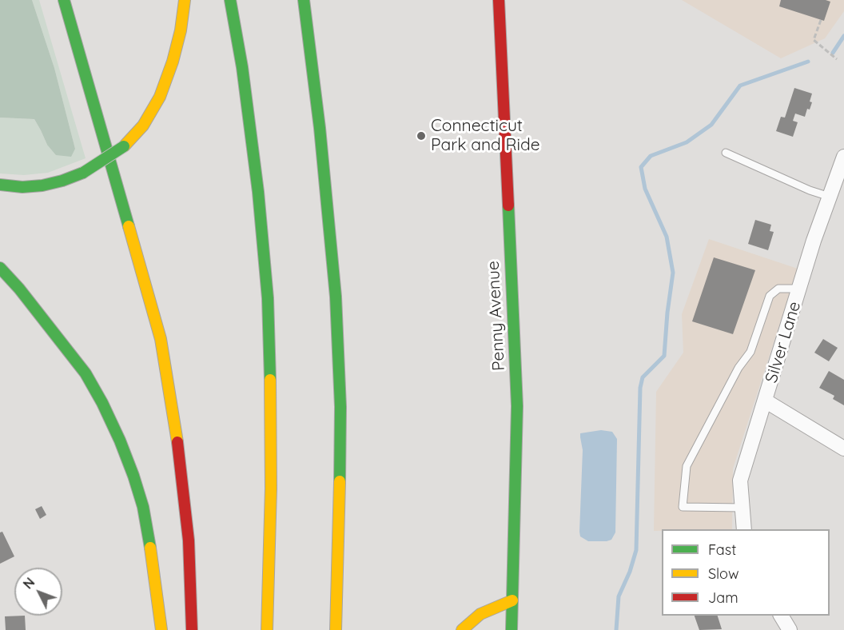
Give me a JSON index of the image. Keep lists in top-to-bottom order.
{
  "streets": {
    "main road": ["Penny Avenue"],
    "street": ["Silver Lane"]
  },
  "places": ["Connecticut Park and Ride"],
  "legend": ["Fast", "Slow", "Jam"],
  "north": "top left"
}
